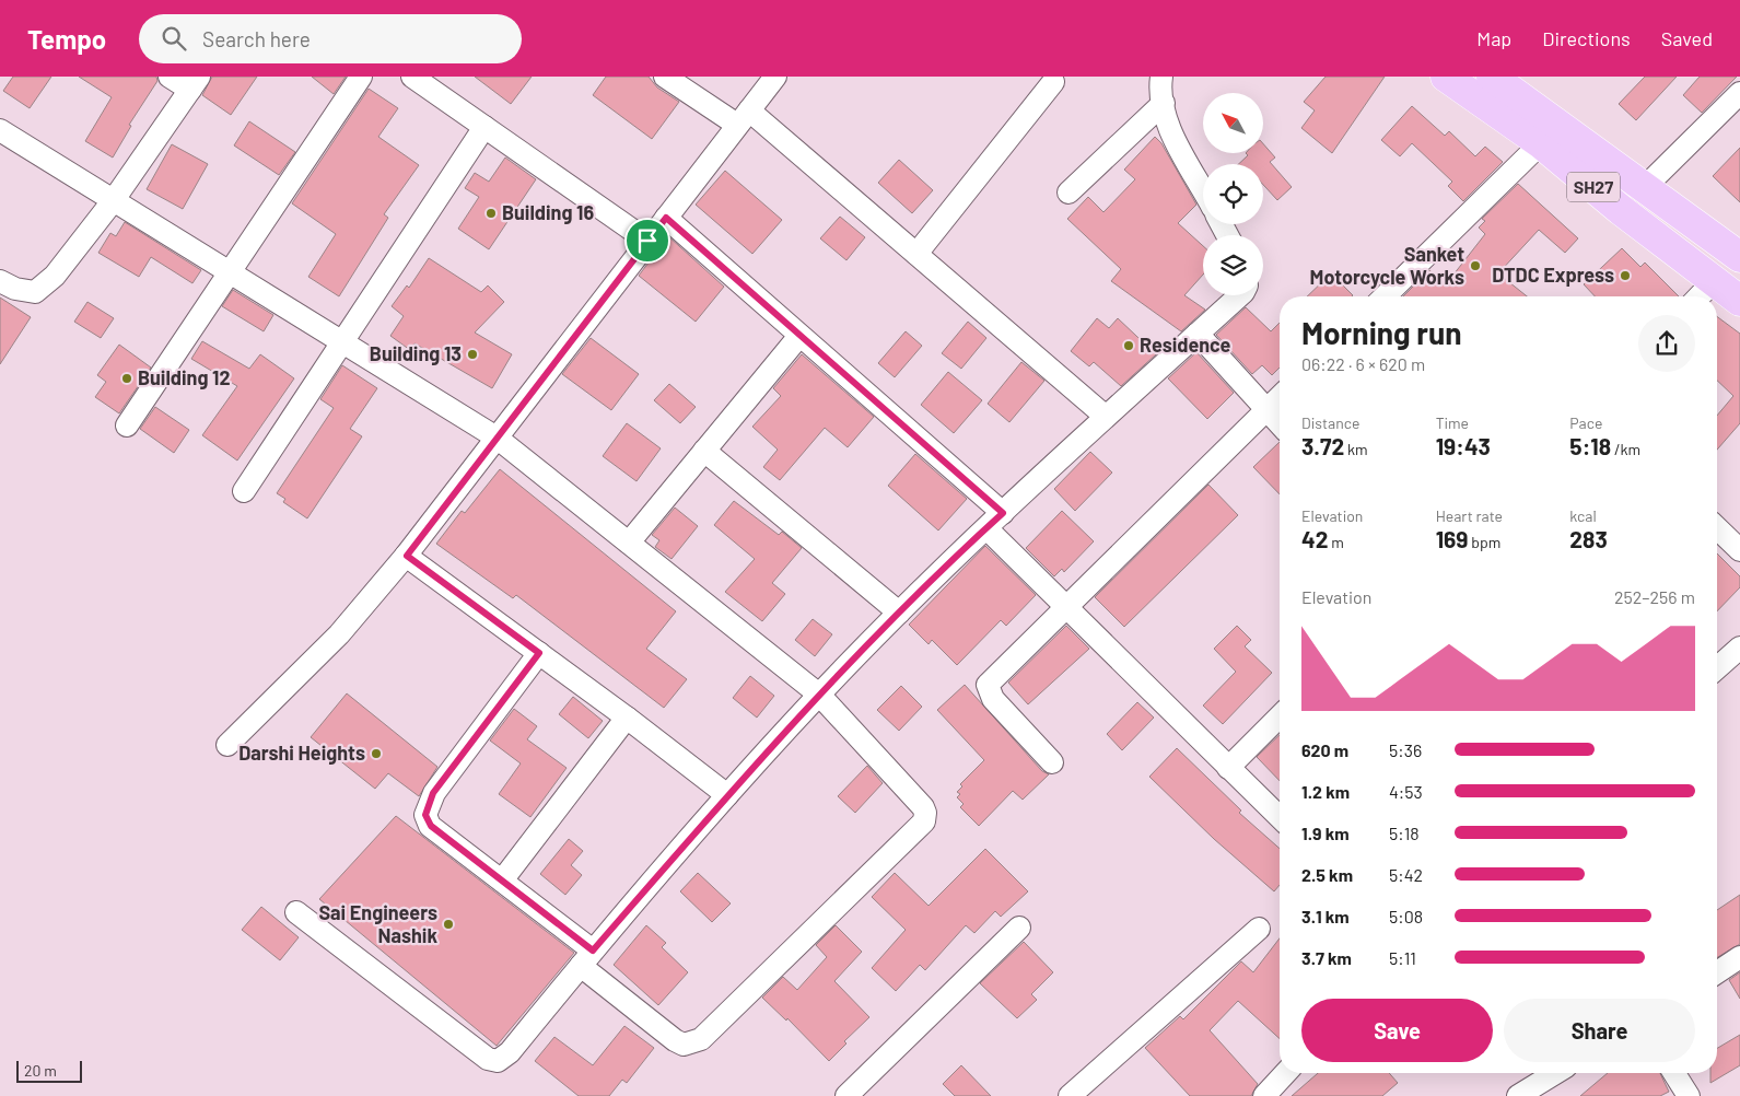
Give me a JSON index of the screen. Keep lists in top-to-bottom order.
{
  "streets": {
    "main road": ["SH27"]
  },
  "places": [
    "Building 16",
    "Sanket Motorcycle Works",
    "DTDC Express",
    "Residence",
    "Building 13",
    "Building 12",
    "Darshi Heights",
    "Sai Engineers Nashik"
  ],
  "scale_bar": "20 m",
  "north": "top left",
  "page": {
    "header": "Tempo",
    "search": "Search here",
    "nav": ["Map", "Directions", "Saved"],
    "heading": ["Morning run", "06:22 · 6 × 620 m"],
    "stats": [
      ["Distance", "3.72 km"],
      ["Time", "19:43"],
      ["Pace", "5:18 /km"],
      ["Elevation", "42 m"],
      ["Heart rate", "169 bpm"],
      ["kcal", "283"]
    ],
    "chart": ["Elevation", "252–256 m"],
    "list": [
      {
        "name": "620 m",
        "note": "5:36"
      },
      {
        "name": "1.2 km",
        "note": "4:53"
      },
      {
        "name": "1.9 km",
        "note": "5:18"
      },
      {
        "name": "2.5 km",
        "note": "5:42"
      },
      {
        "name": "3.1 km",
        "note": "5:08"
      },
      {
        "name": "3.7 km",
        "note": "5:11"
      }
    ],
    "buttons": ["Save", "Share"],
    "scale": "20 m"
  }
}
